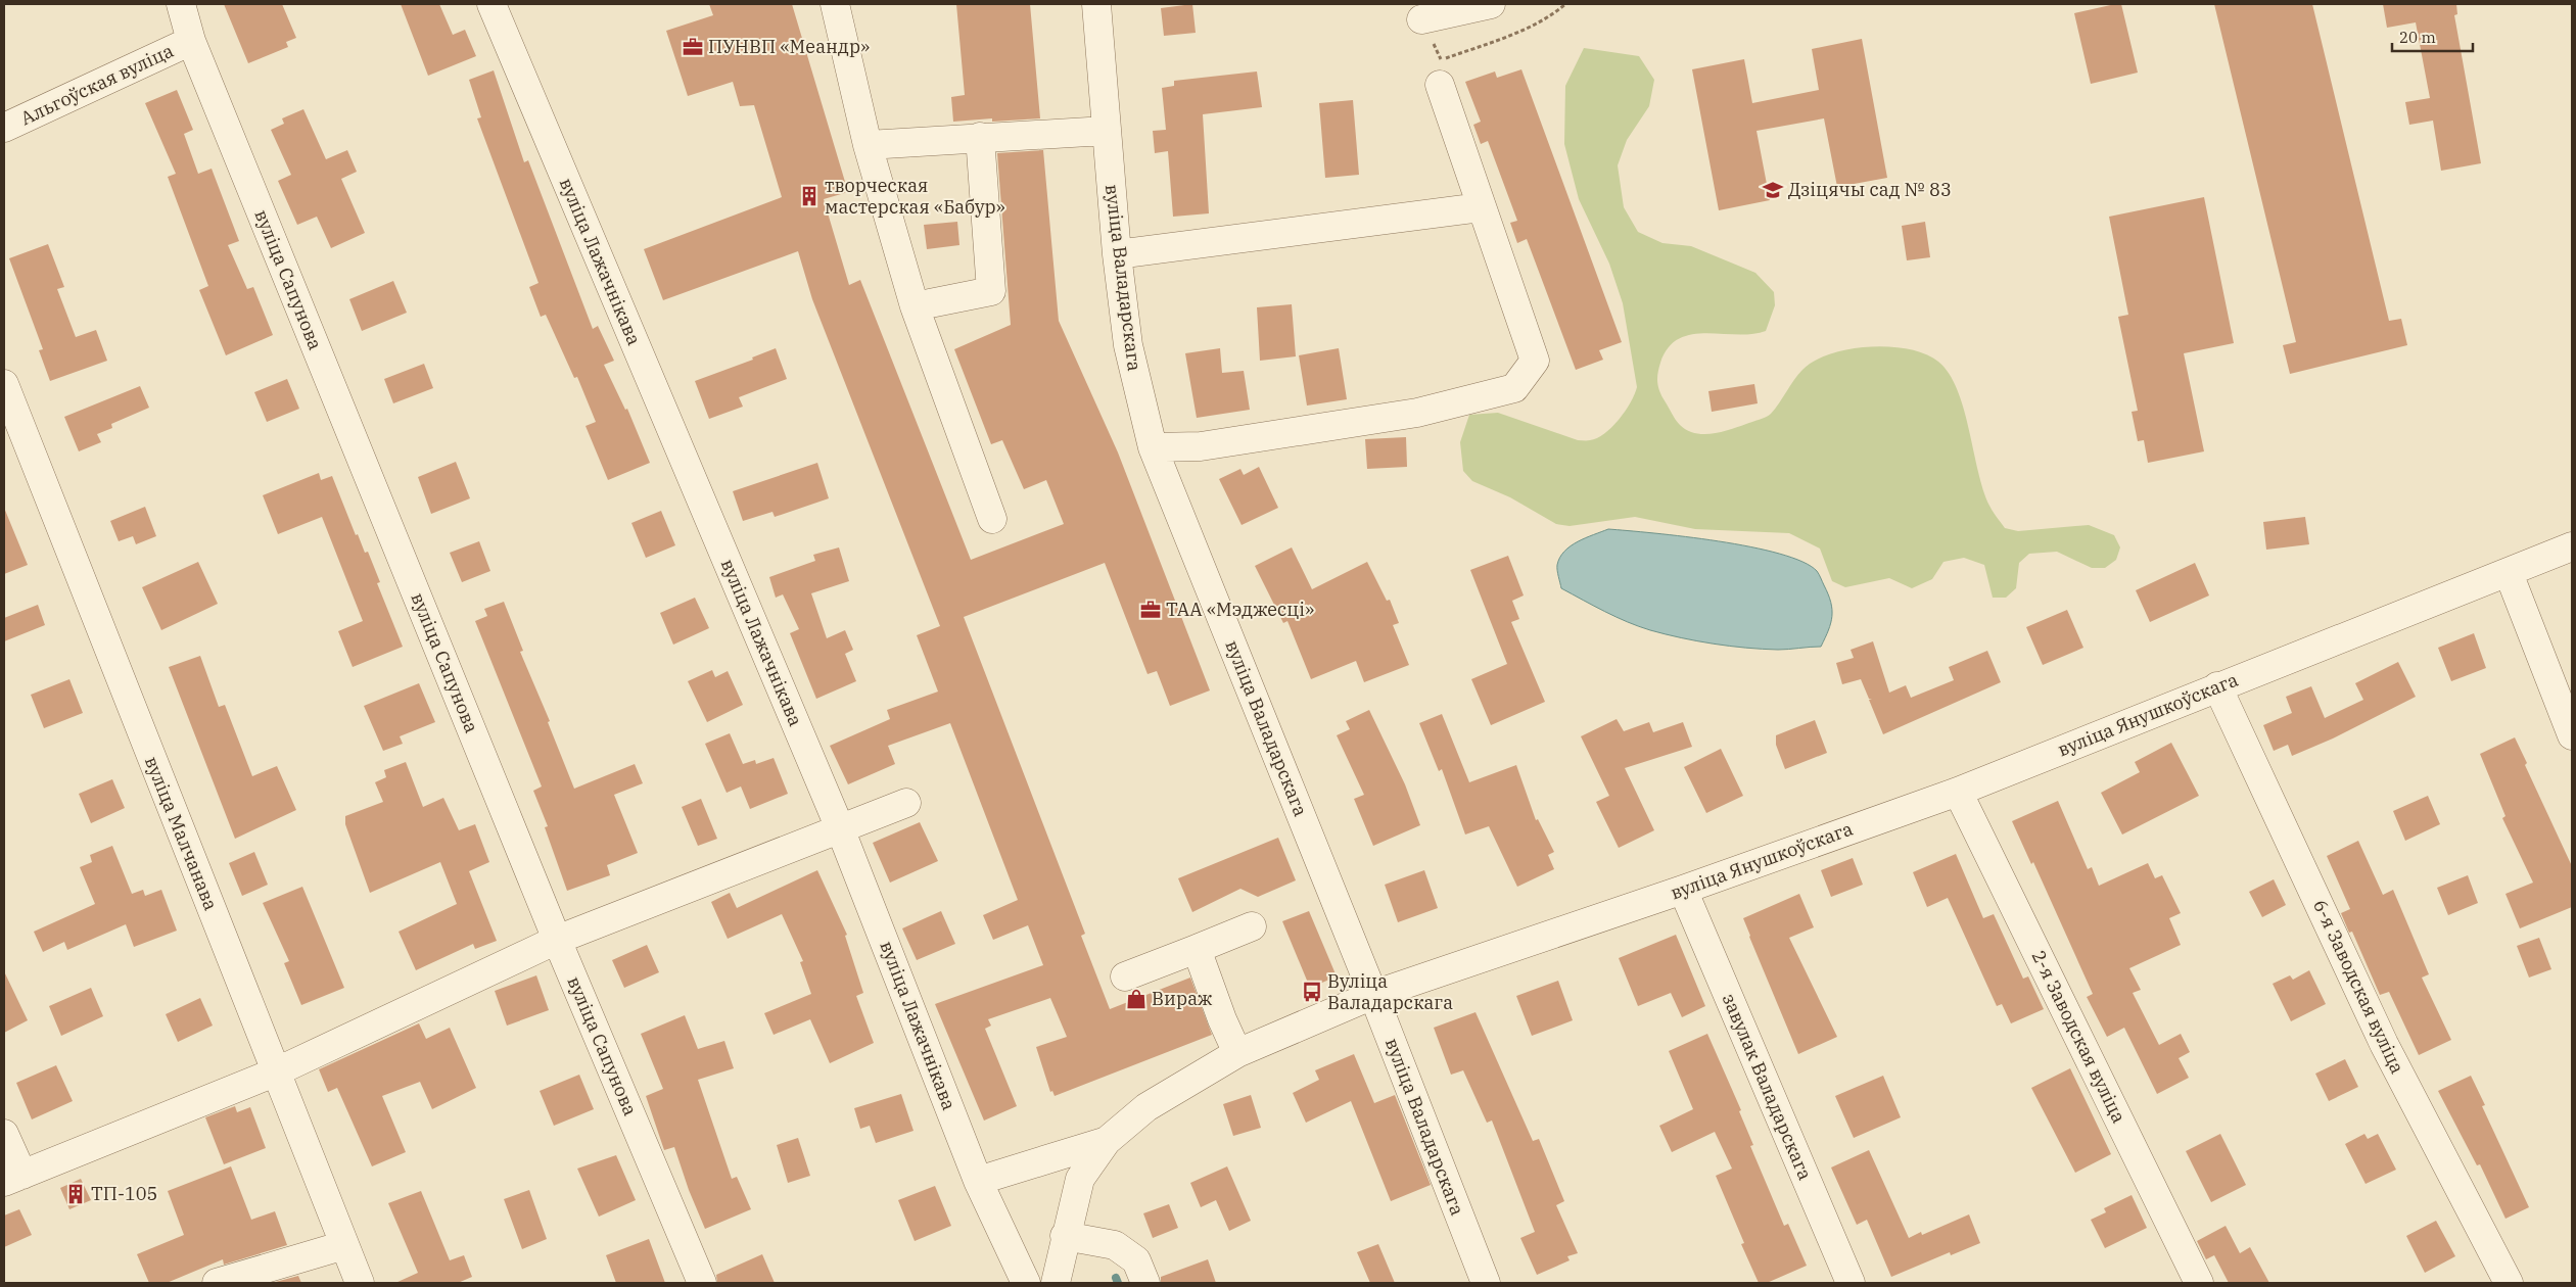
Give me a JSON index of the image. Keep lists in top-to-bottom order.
{
  "streets": {
    "street": [
      "Альгоўская вуліца",
      "вуліца Лажачнікава",
      "вуліца Валадарскага",
      "вуліца Сапунова",
      "вуліца Янушкоўскага",
      "вуліца Малчанава",
      "6-я Заводская вуліца",
      "2-я Заводская вуліца",
      "завулак Валадарскага"
    ]
  },
  "crossings": [
    ["Альгоўская вуліца", "вуліца Сапунова"],
    ["вуліца Валадарскага", "вуліца Янушкоўскага"],
    ["вуліца Янушкоўскага", "6-я Заводская вуліца"],
    ["вуліца Янушкоўскага", "2-я Заводская вуліца"],
    ["вуліца Янушкоўскага", "завулак Валадарскага"]
  ],
  "places": {
    "office": ["ПУНВП «Меандр»", "ТАА «Мэджесці»"],
    "school or university": ["Дзіцячы сад № 83"],
    "building": ["творческая мастерская «Бабур»", "ТП-105"],
    "bus stop": ["Вуліца Валадарскага"],
    "shop": ["Вираж"]
  },
  "scale_bar": "20 m"
}
